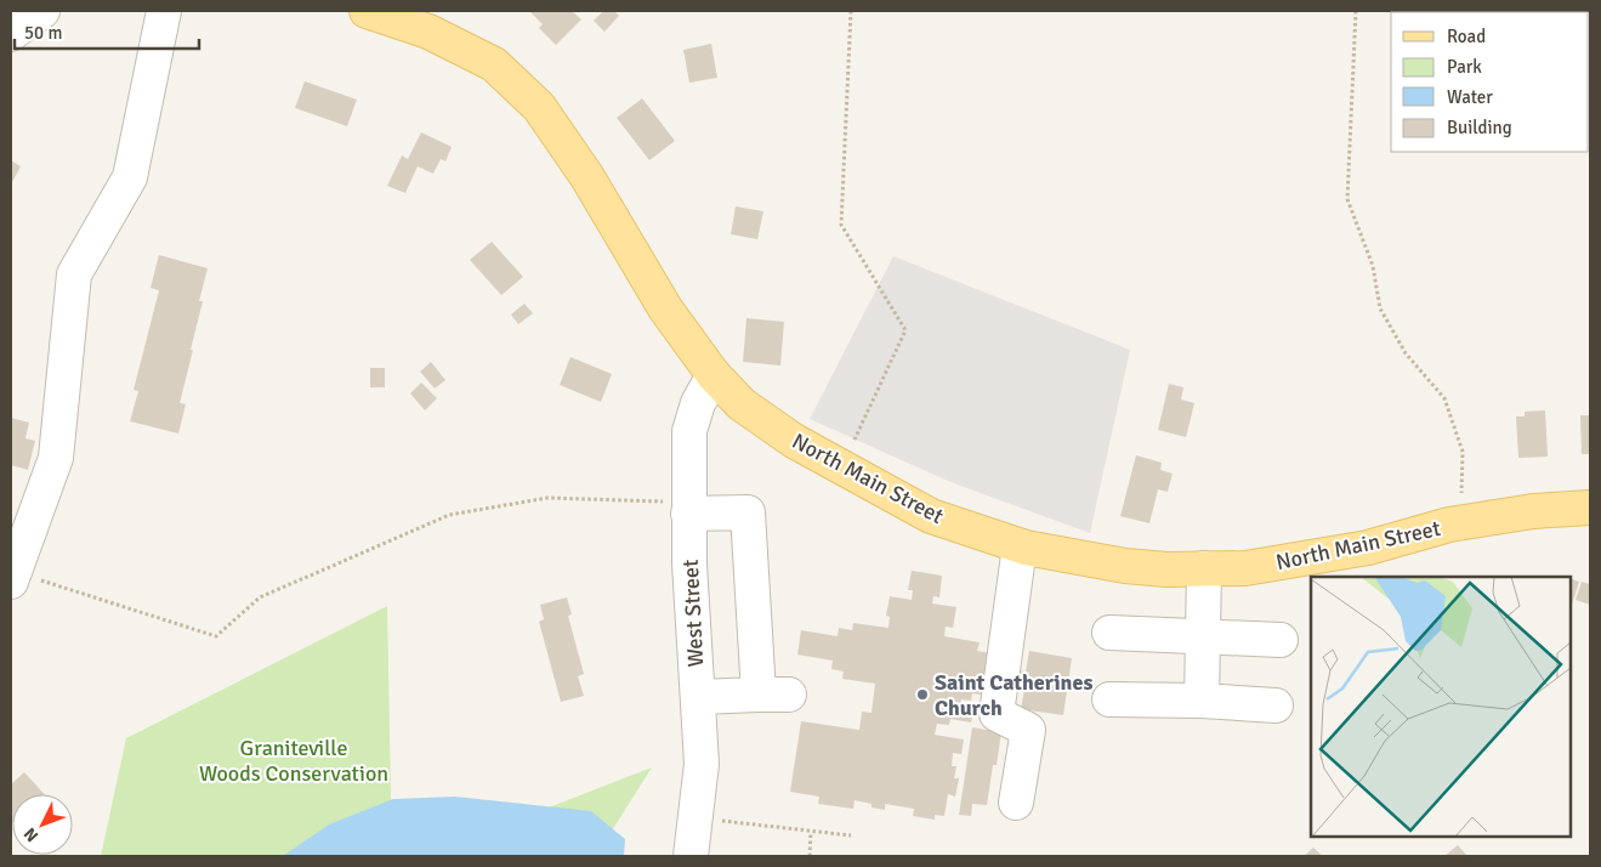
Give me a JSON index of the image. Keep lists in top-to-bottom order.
{
  "streets": {
    "main road": ["North Main Street"],
    "street": ["West Street"]
  },
  "crossings": [
    ["North Main Street", "West Street"]
  ],
  "parks": ["Graniteville Woods Conservation"],
  "places": ["Saint Catherines Church"],
  "legend": [
    "Road",
    "Park",
    "Water",
    "Building"
  ],
  "scale_bar": "50 m",
  "north": "bottom left"
}
